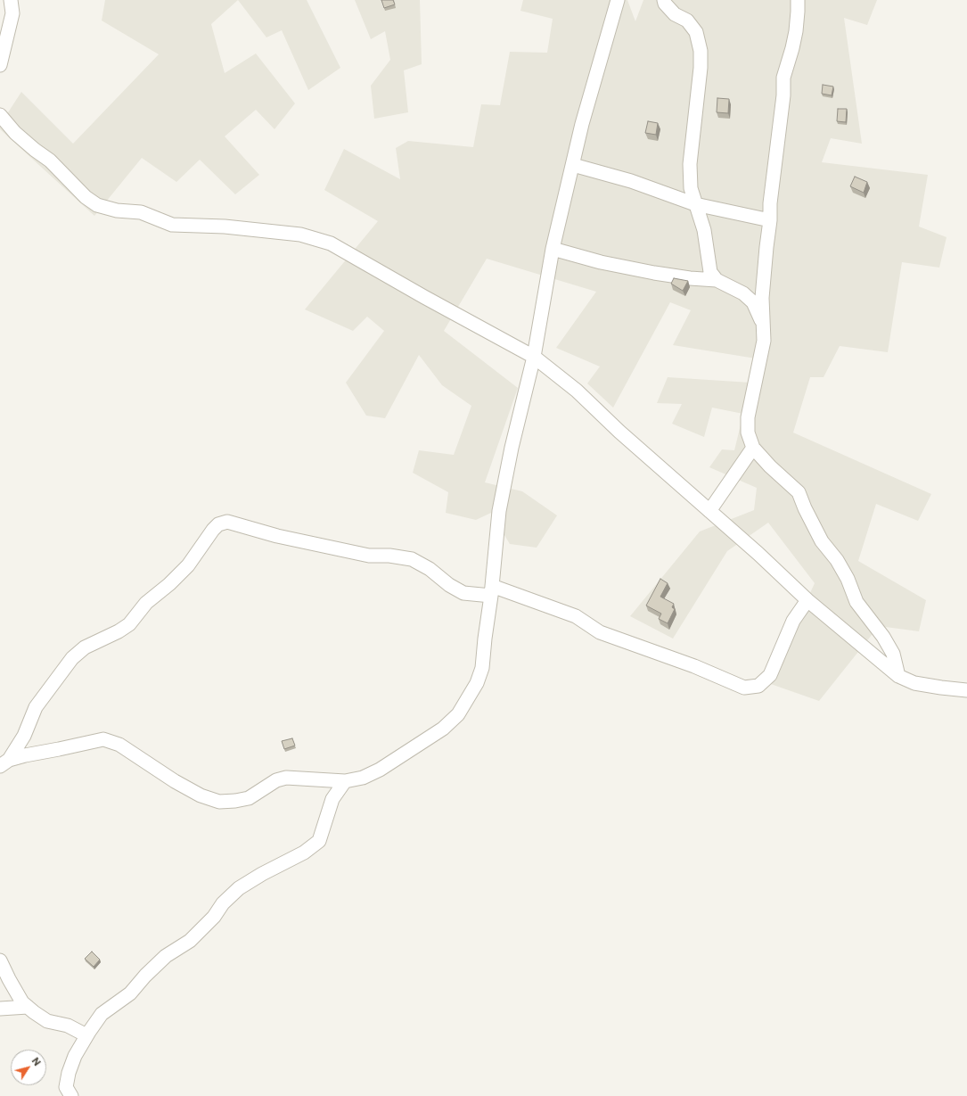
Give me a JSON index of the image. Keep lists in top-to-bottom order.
{
  "north": "top right"
}
